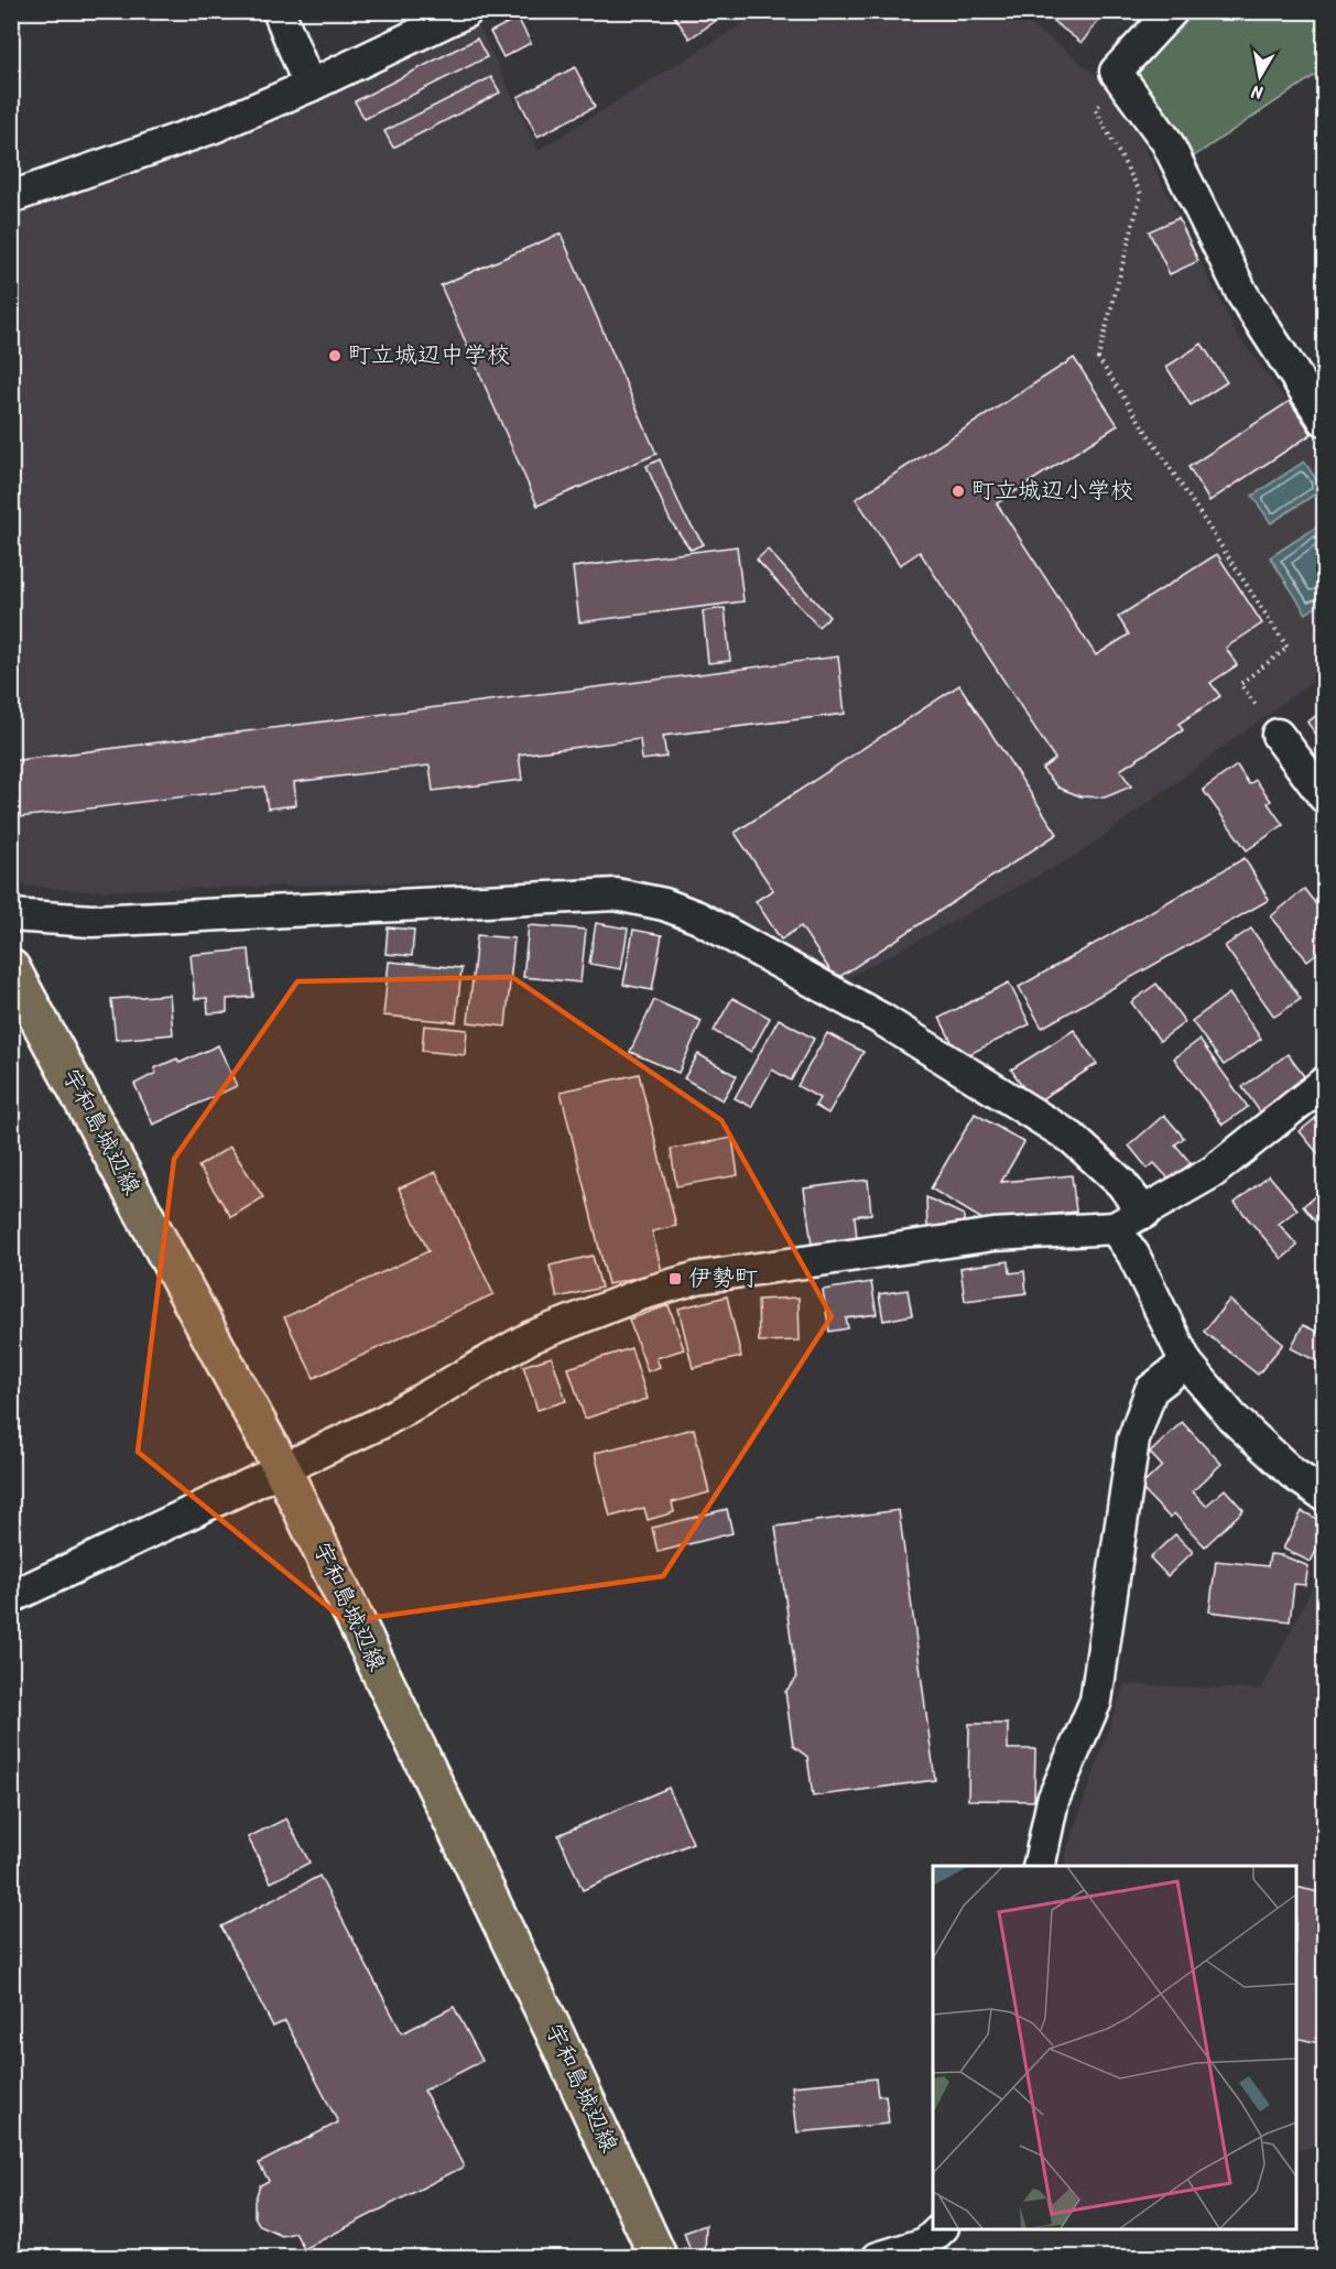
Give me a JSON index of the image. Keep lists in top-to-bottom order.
{
  "streets": {
    "main road": ["宇和島城辺線"]
  },
  "places": {
    "other": ["町立城辺中学校", "町立城辺小学校"],
    "transit": ["伊勢町"]
  },
  "north": "bottom"
}
